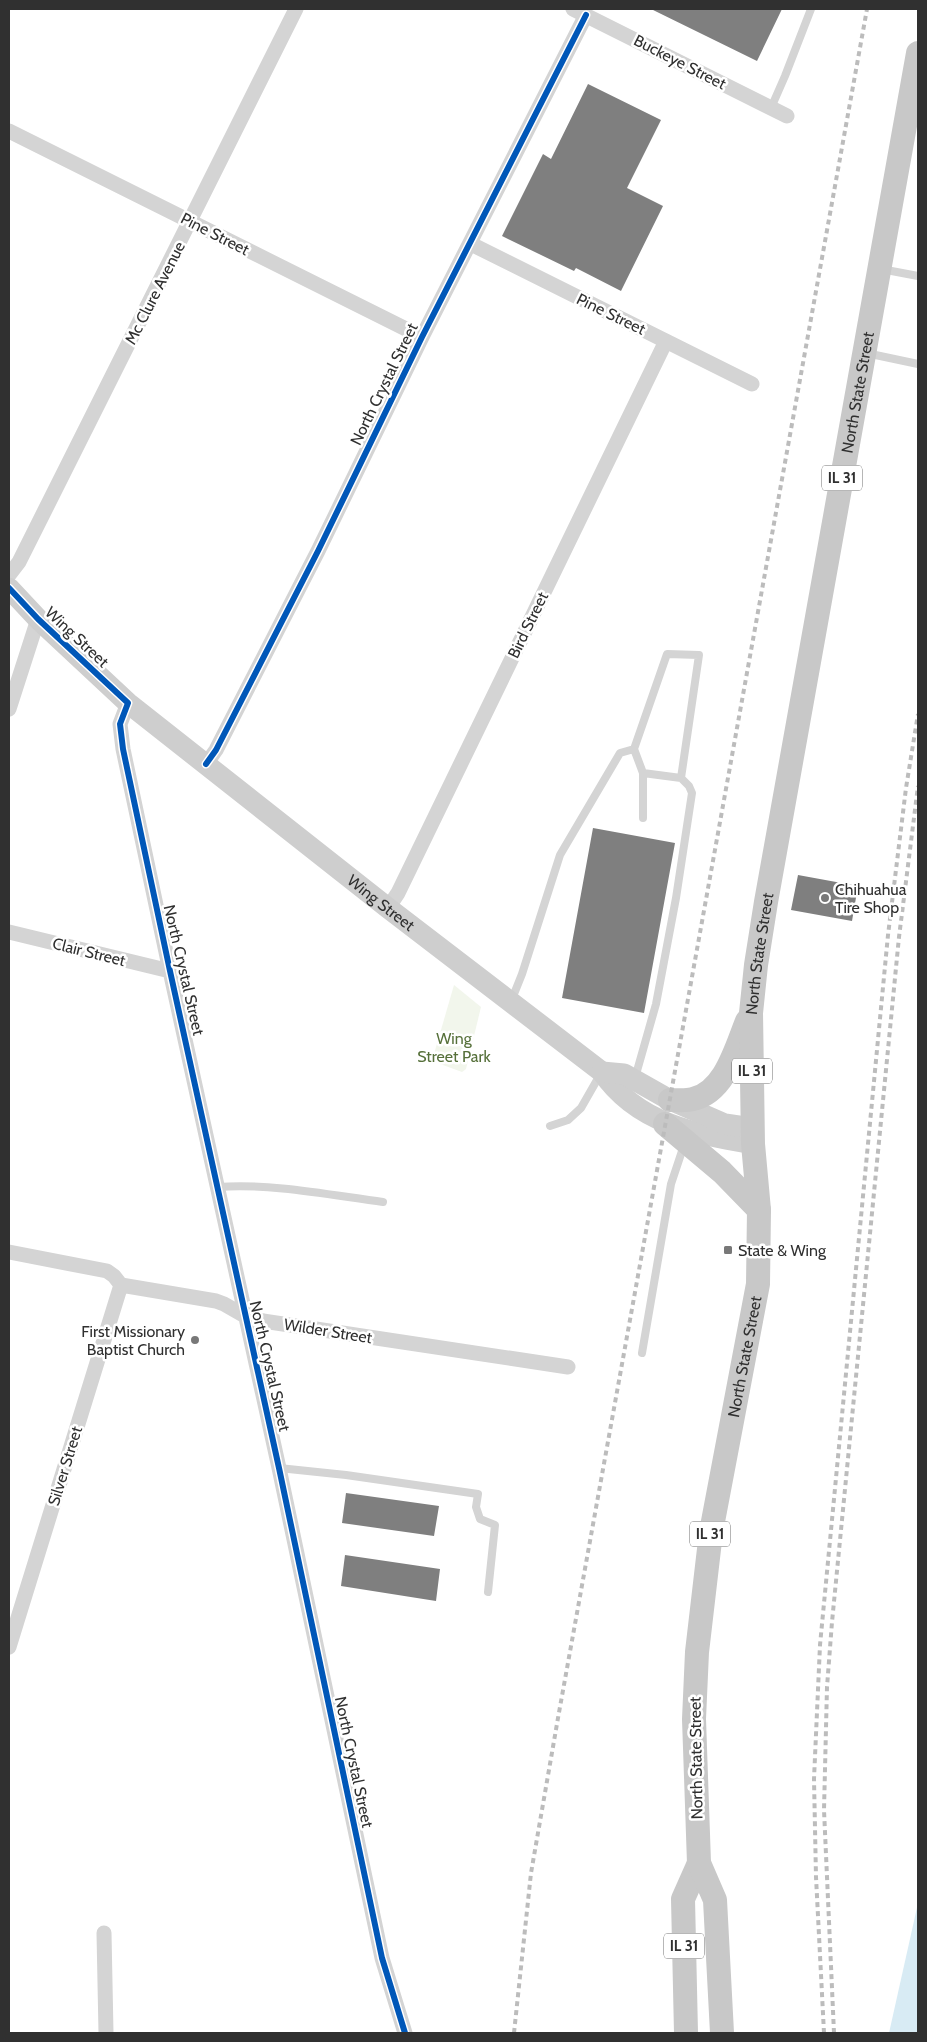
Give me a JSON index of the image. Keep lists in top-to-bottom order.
{
  "streets": {
    "main road": ["North State Street", "IL 31"],
    "street": [
      "Buckeye Street",
      "Pine Street",
      "Mc Clure Avenue",
      "North Crystal Street",
      "Bird Street",
      "Wing Street",
      "Clair Street",
      "Wilder Street",
      "Silver Street"
    ]
  },
  "crossings": [
    ["Buckeye Street", "North Crystal Street"],
    ["Pine Street", "Mc Clure Avenue"],
    ["Pine Street", "North Crystal Street"],
    ["Pine Street", "Bird Street"],
    ["North Crystal Street", "Wing Street"],
    ["North Crystal Street", "Clair Street"],
    ["North Crystal Street", "Wilder Street"],
    ["North State Street", "Wing Street"],
    ["Bird Street", "Wing Street"],
    ["Wilder Street", "Silver Street"]
  ],
  "parks": ["Wing Street Park"],
  "places": {
    "other": ["Chihuahua Tire Shop", "First Missionary Baptist Church"],
    "transit": ["State & Wing"]
  }
}
